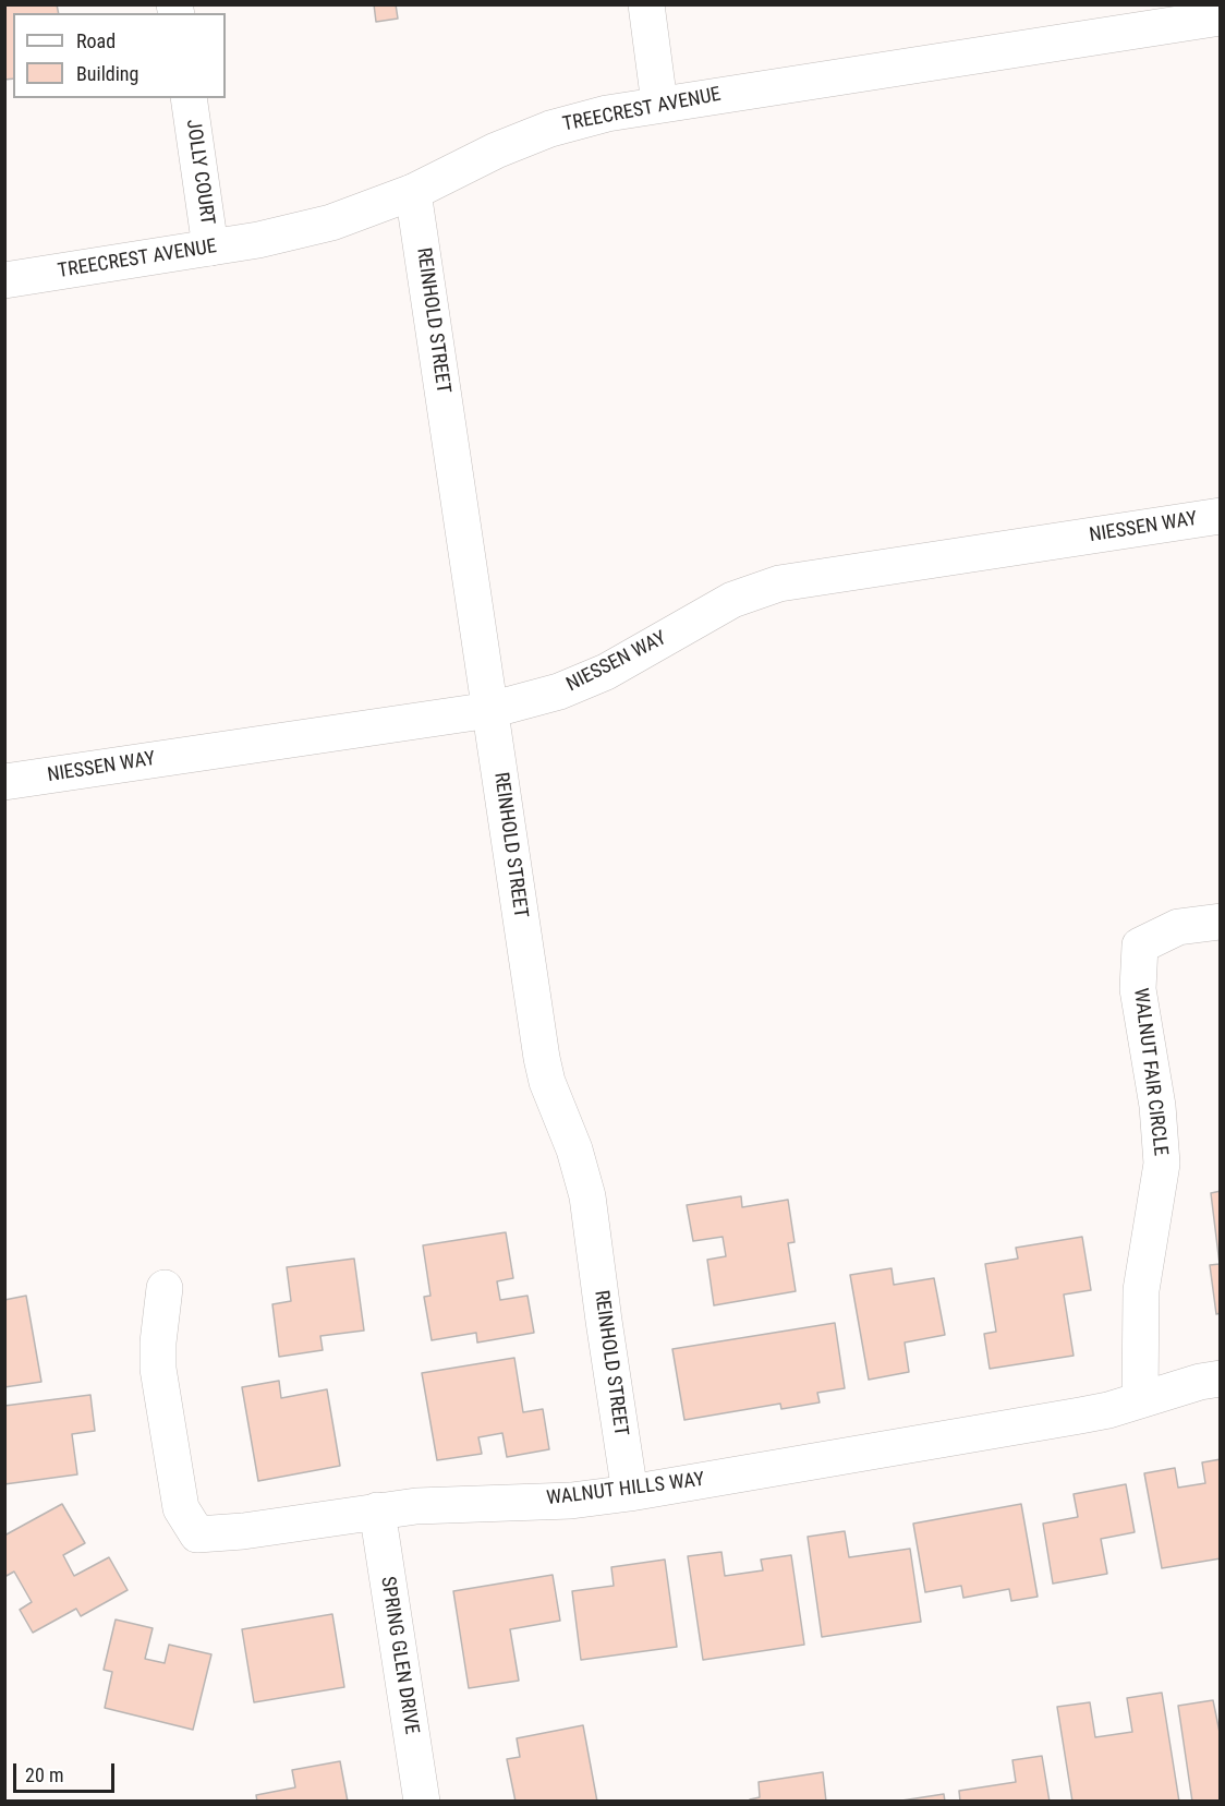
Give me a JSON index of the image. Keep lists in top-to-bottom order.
{
  "streets": {
    "street": [
      "TREECREST AVENUE",
      "JOLLY COURT",
      "REINHOLD STREET",
      "NIESSEN WAY",
      "WALNUT FAIR CIRCLE",
      "WALNUT HILLS WAY",
      "SPRING GLEN DRIVE"
    ]
  },
  "crossings": [
    ["TREECREST AVENUE", "JOLLY COURT"],
    ["TREECREST AVENUE", "REINHOLD STREET"],
    ["REINHOLD STREET", "NIESSEN WAY"],
    ["REINHOLD STREET", "WALNUT HILLS WAY"],
    ["WALNUT FAIR CIRCLE", "WALNUT HILLS WAY"],
    ["WALNUT HILLS WAY", "SPRING GLEN DRIVE"]
  ],
  "legend": ["Road", "Building"],
  "scale_bar": "20 m"
}
